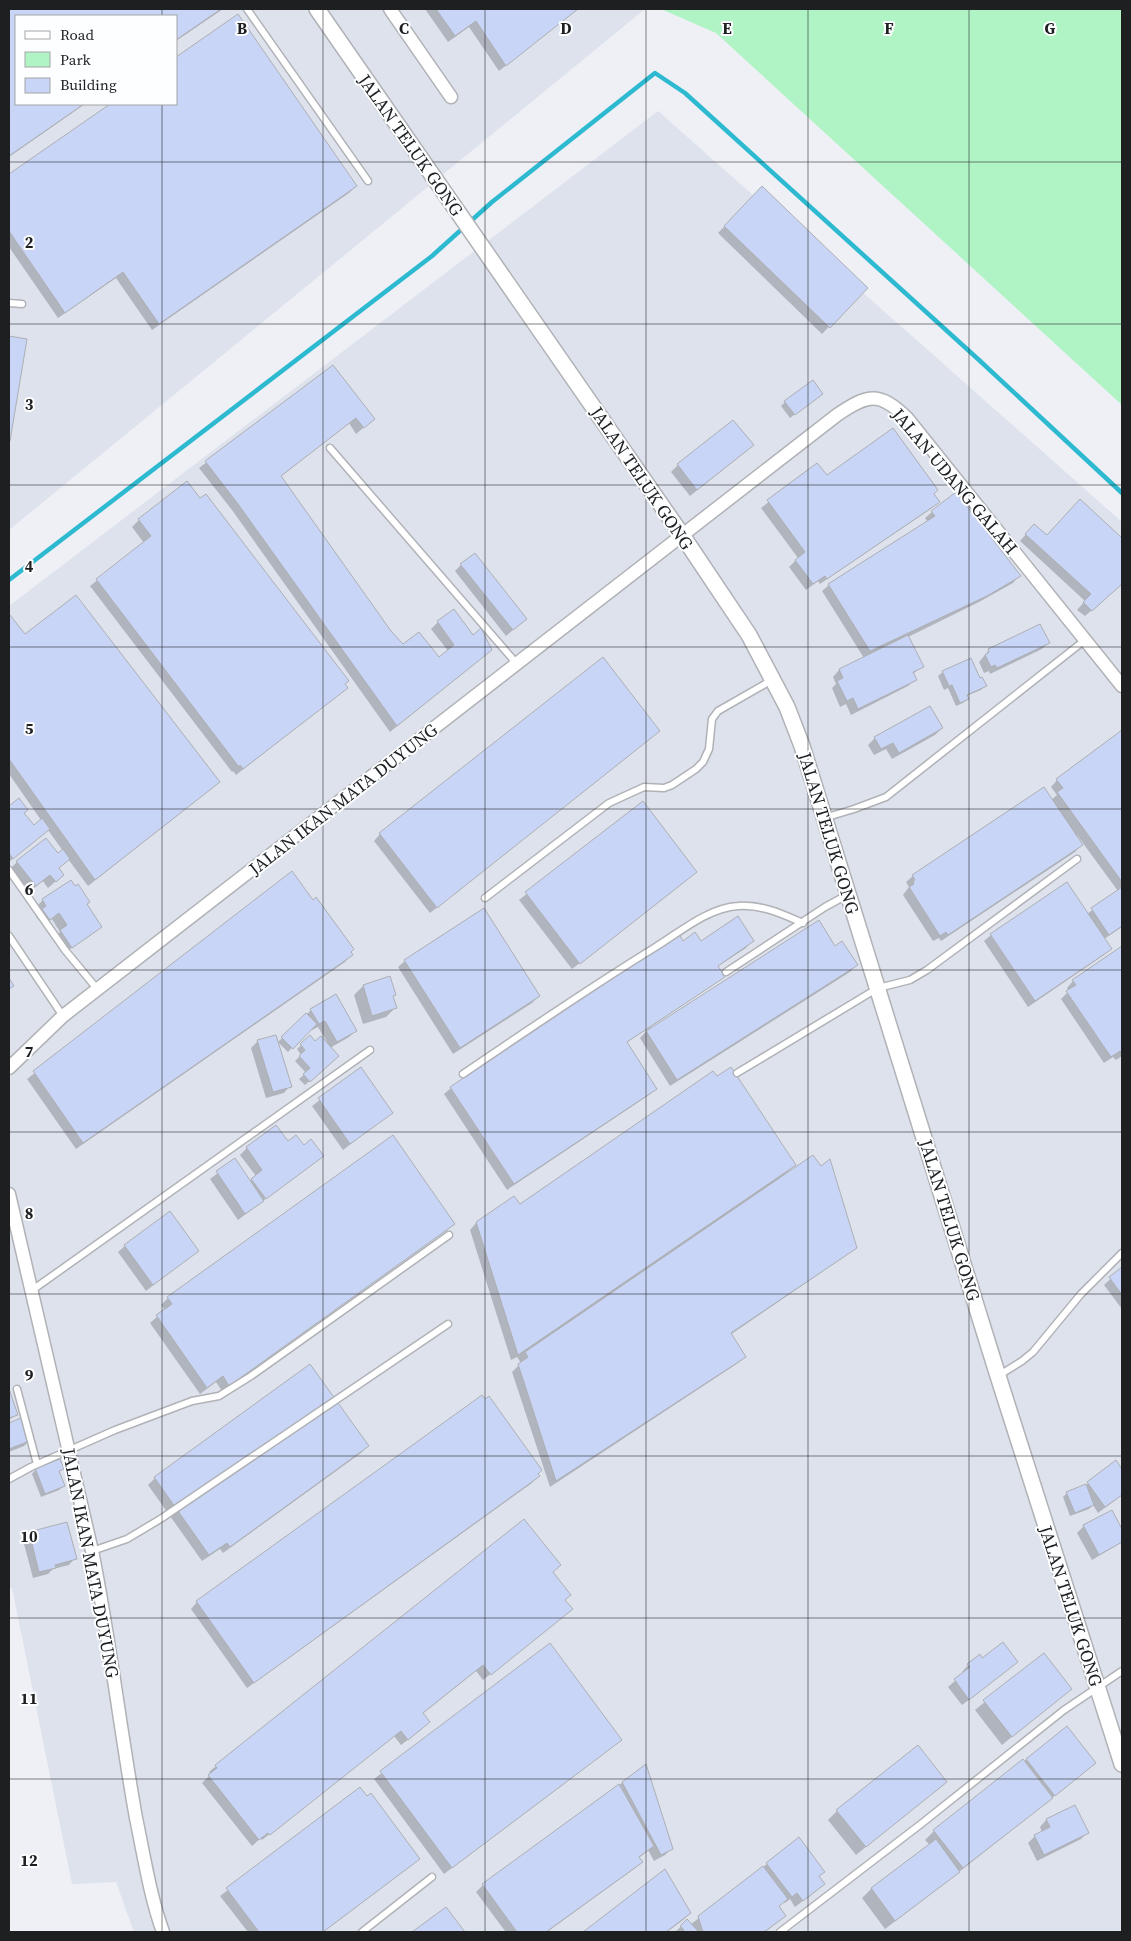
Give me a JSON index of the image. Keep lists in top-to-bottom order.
{
  "streets": {
    "street": ["JALAN TELUK GONG", "JALAN UDANG GALAH", "JALAN IKAN MATA DUYUNG"]
  },
  "crossings": [
    ["JALAN TELUK GONG", "JALAN UDANG GALAH"],
    ["JALAN TELUK GONG", "JALAN IKAN MATA DUYUNG"],
    ["JALAN UDANG GALAH", "JALAN IKAN MATA DUYUNG"]
  ],
  "legend": ["Road", "Park", "Building"],
  "grid": {
    "columns": [
      "B",
      "C",
      "D",
      "E",
      "F",
      "G"
    ],
    "rows": [
      "2",
      "3",
      "4",
      "5",
      "6",
      "7",
      "8",
      "9",
      "10",
      "11",
      "12"
    ]
  }
}
